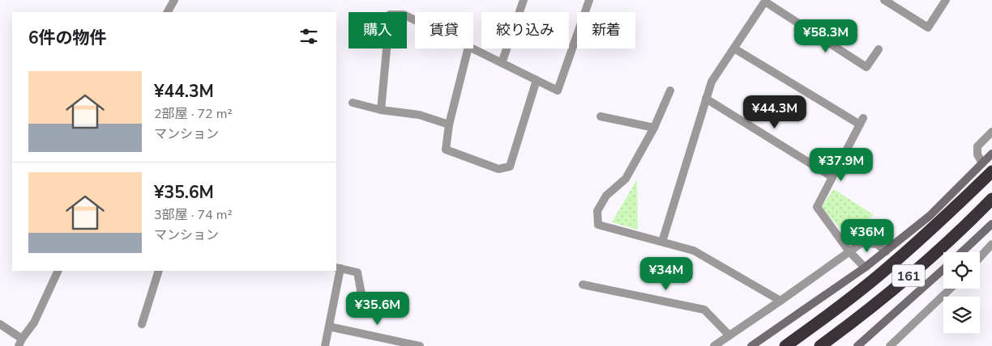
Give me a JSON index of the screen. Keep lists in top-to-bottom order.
{
  "streets": {
    "highway": ["161"]
  },
  "page": {
    "chip": [
      "購入",
      "賃貸",
      "絞り込み",
      "新着"
    ],
    "heading": "6件の物件",
    "price": [
      "¥58.3M",
      "¥44.3M",
      "¥37.9M",
      "¥36M",
      "¥34M",
      "¥35.6M"
    ],
    "list": [
      {
        "name": "¥44.3M",
        "note": "2部屋 · 72 m² · マンション"
      },
      {
        "name": "¥35.6M",
        "note": "3部屋 · 74 m² · マンション"
      }
    ]
  }
}
